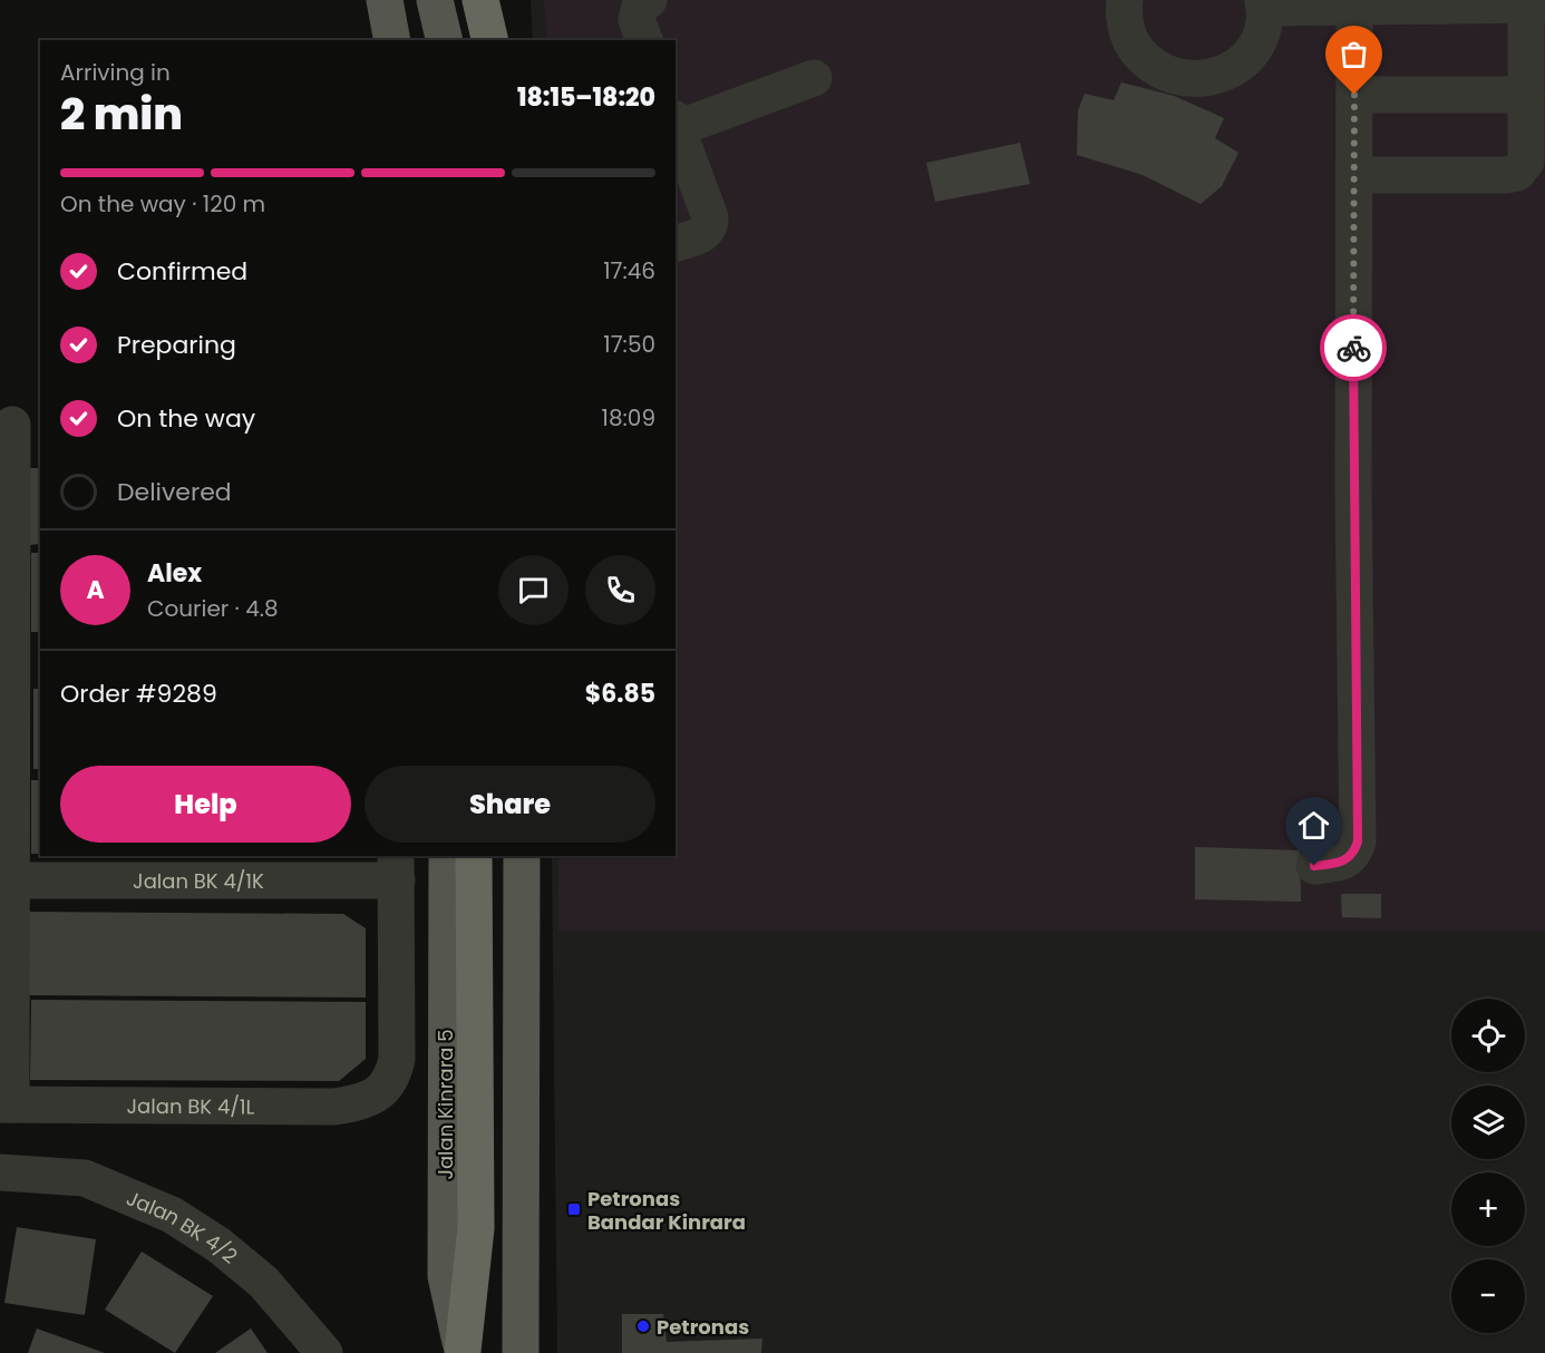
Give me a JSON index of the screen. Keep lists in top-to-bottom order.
{
  "streets": {
    "main road": ["Jalan Kinrara 5"],
    "street": ["Jalan BK 4/1K", "Jalan BK 4/1L", "Jalan BK 4/2"]
  },
  "crossings": [
    ["Jalan BK 4/1K", "Jalan BK 4/1L"]
  ],
  "places": {
    "transit": ["Petronas Bandar Kinrara"],
    "other": ["Petronas"]
  },
  "page": {
    "heading": ["2 min", "Arriving in", "18:15–18:20"],
    "panel": [
      "Alex",
      "Courier · 4.8",
      "Order #9289",
      "$6.85"
    ],
    "bar": "On the way · 120 m",
    "list": [
      ["Confirmed", "17:46"],
      ["Preparing", "17:50"],
      ["On the way", "18:09"],
      "Delivered"
    ],
    "round": "A",
    "buttons": ["Help", "Share"],
    "map_buttons": ["+", "−"]
  }
}
